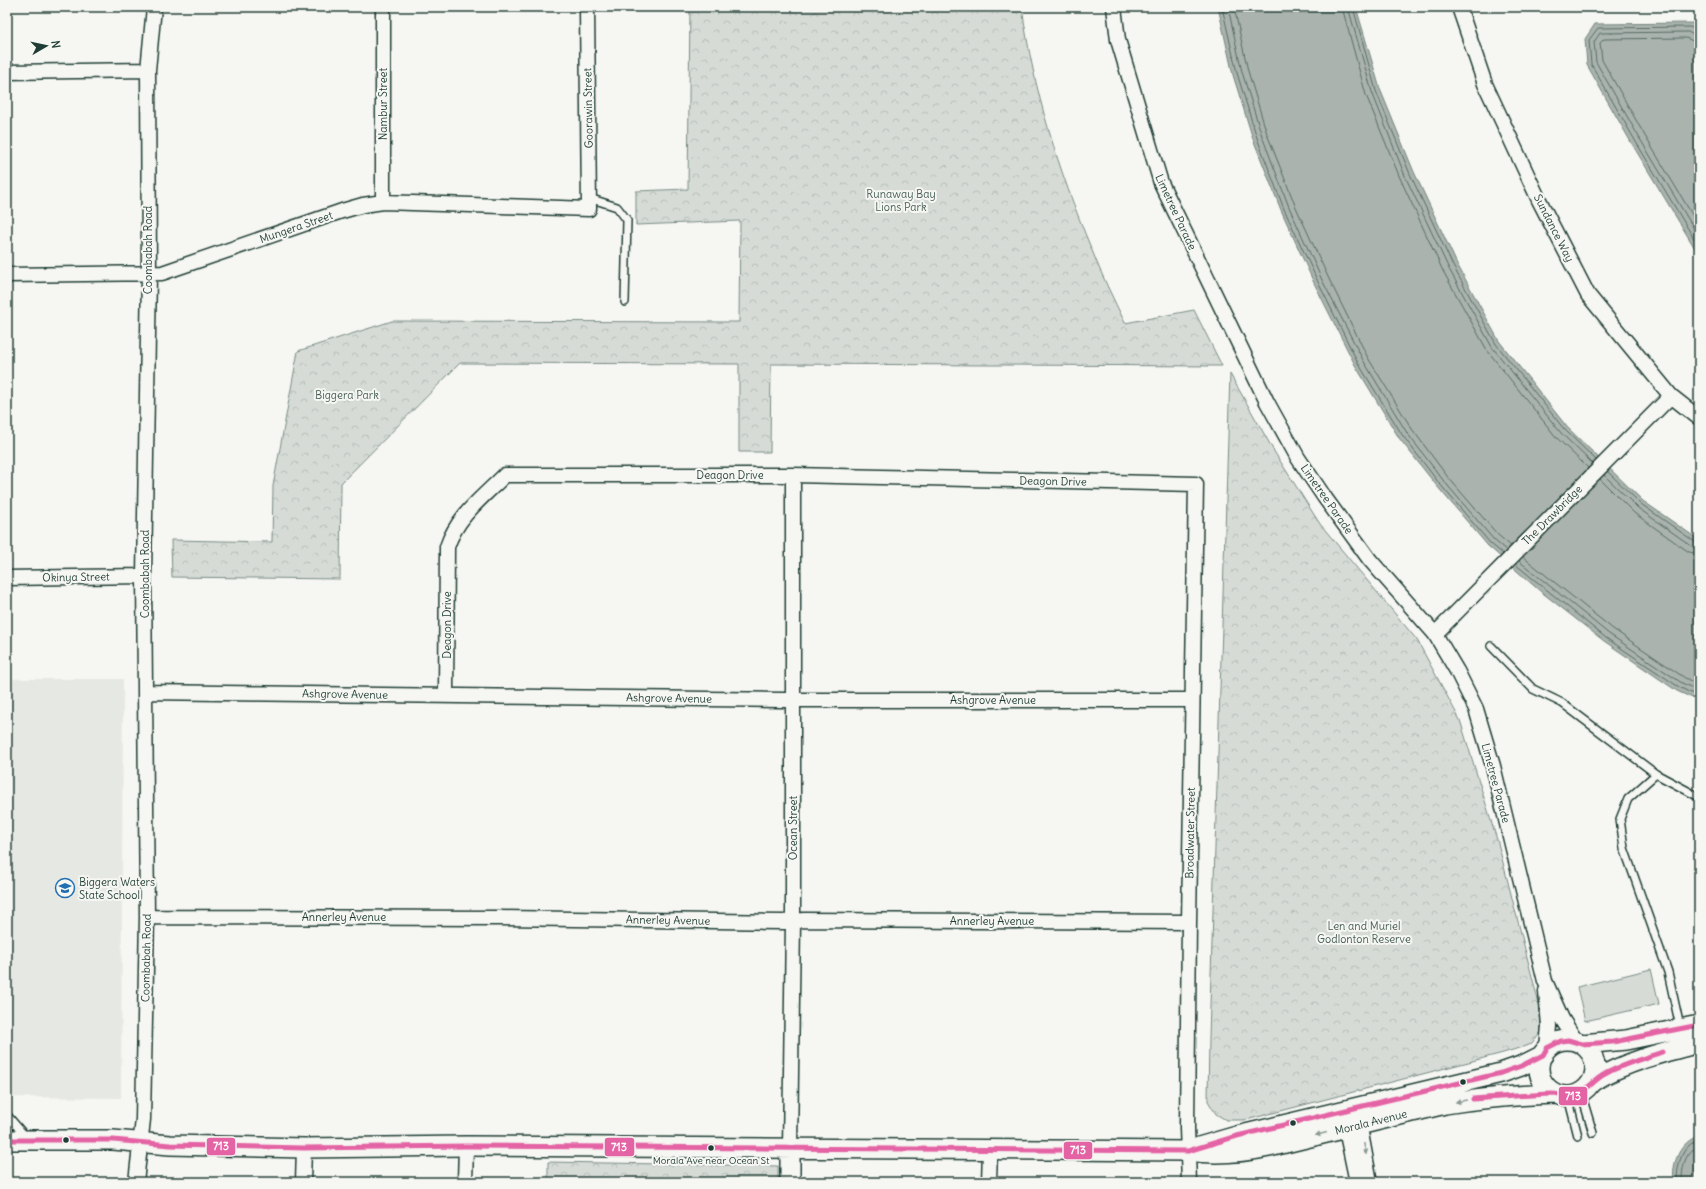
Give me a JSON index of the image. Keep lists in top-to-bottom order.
{
  "streets": {
    "main road": ["Ocean Street", "Morala Avenue"],
    "street": [
      "Nambur Street",
      "Goorawin Street",
      "Limetree Parade",
      "Mungera Street",
      "Sundance Way",
      "Coombabah Road",
      "Deagon Drive",
      "The Drawbridge",
      "Okinya Street",
      "Ashgrove Avenue",
      "Broadwater Street",
      "Annerley Avenue"
    ]
  },
  "crossings": [
    ["Nambur Street", "Mungera Street"],
    ["Goorawin Street", "Mungera Street"],
    ["Limetree Parade", "The Drawbridge"],
    ["Limetree Parade", "Morala Avenue"],
    ["Mungera Street", "Coombabah Road"],
    ["Sundance Way", "The Drawbridge"],
    ["Coombabah Road", "Okinya Street"],
    ["Coombabah Road", "Ashgrove Avenue"],
    ["Coombabah Road", "Annerley Avenue"],
    ["Coombabah Road", "Morala Avenue"],
    ["Deagon Drive", "Ashgrove Avenue"],
    ["Deagon Drive", "Ocean Street"],
    ["Deagon Drive", "Broadwater Street"],
    ["Ashgrove Avenue", "Ocean Street"],
    ["Ashgrove Avenue", "Broadwater Street"],
    ["Ocean Street", "Annerley Avenue"],
    ["Ocean Street", "Morala Avenue"],
    ["Broadwater Street", "Annerley Avenue"],
    ["Broadwater Street", "Morala Avenue"]
  ],
  "parks": ["Runaway Bay Lions Park", "Biggera Park", "Len and Muriel Godlonton Reserve"],
  "places": {
    "school or university": ["Biggera Waters State School"],
    "other": ["Morala Ave near Ocean St"]
  },
  "lines": ["transit line 713"],
  "north": "right"
}
